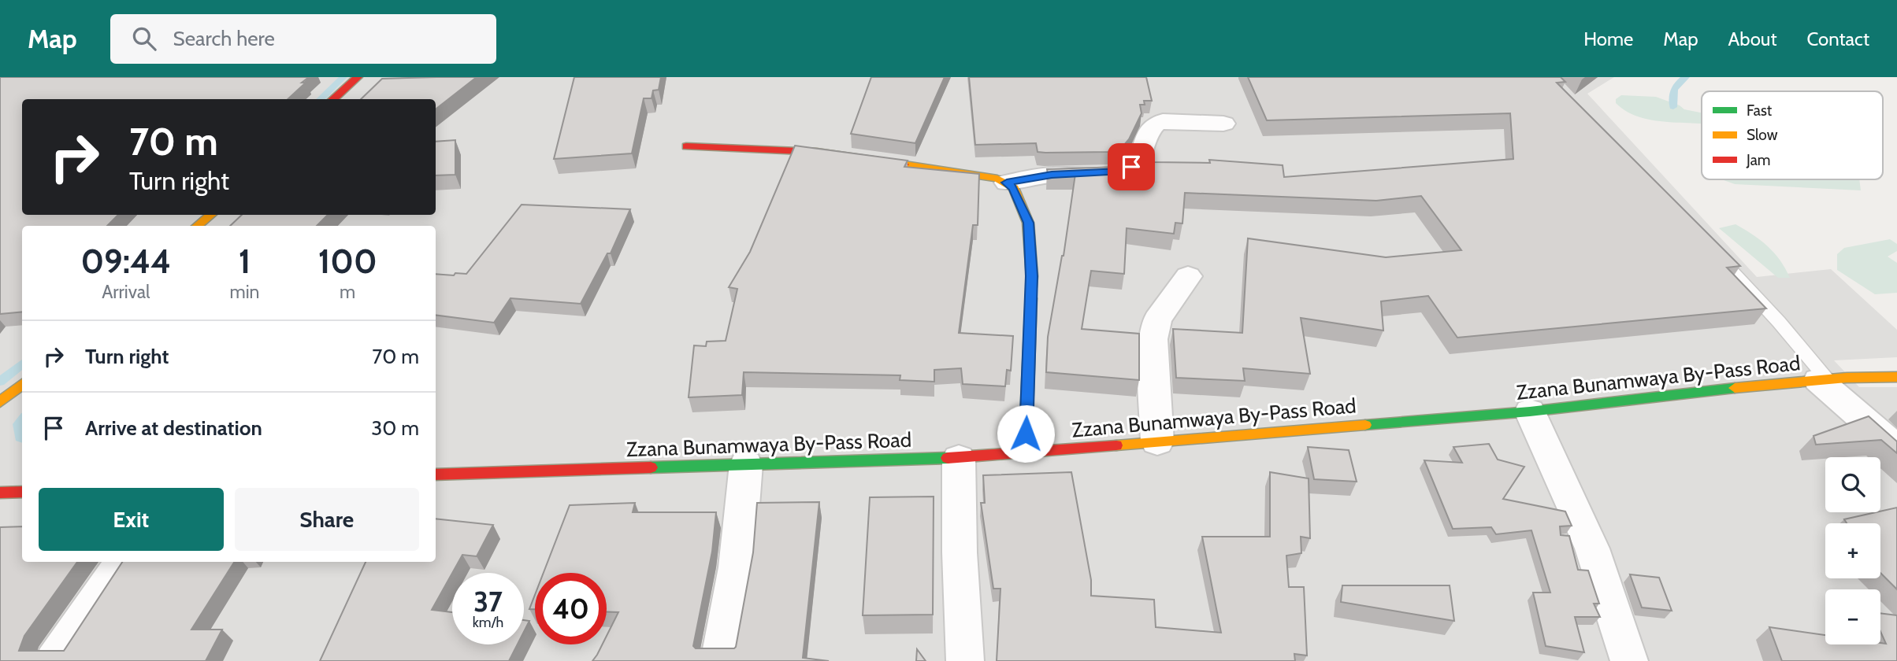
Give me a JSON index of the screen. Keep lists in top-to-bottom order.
{
  "streets": {
    "street": ["Zzana Bunamwaya By-Pass Road"]
  },
  "legend": ["Fast", "Slow", "Jam"],
  "page": {
    "header": "Map",
    "search": "Search here",
    "nav": [
      "Home",
      "Map",
      "About",
      "Contact"
    ],
    "turn": ["70 m", "Turn right"],
    "eta": [
      "09:44",
      "Arrival",
      "1",
      "min",
      "100",
      "m"
    ],
    "list": [
      {
        "name": "Turn right",
        "value": "70 m"
      },
      {
        "name": "Arrive at destination",
        "value": "30 m"
      }
    ],
    "map_buttons": ["+", "−"],
    "buttons": ["Exit", "Share"],
    "speed": "37 km/h",
    "limit": "40"
  }
}
